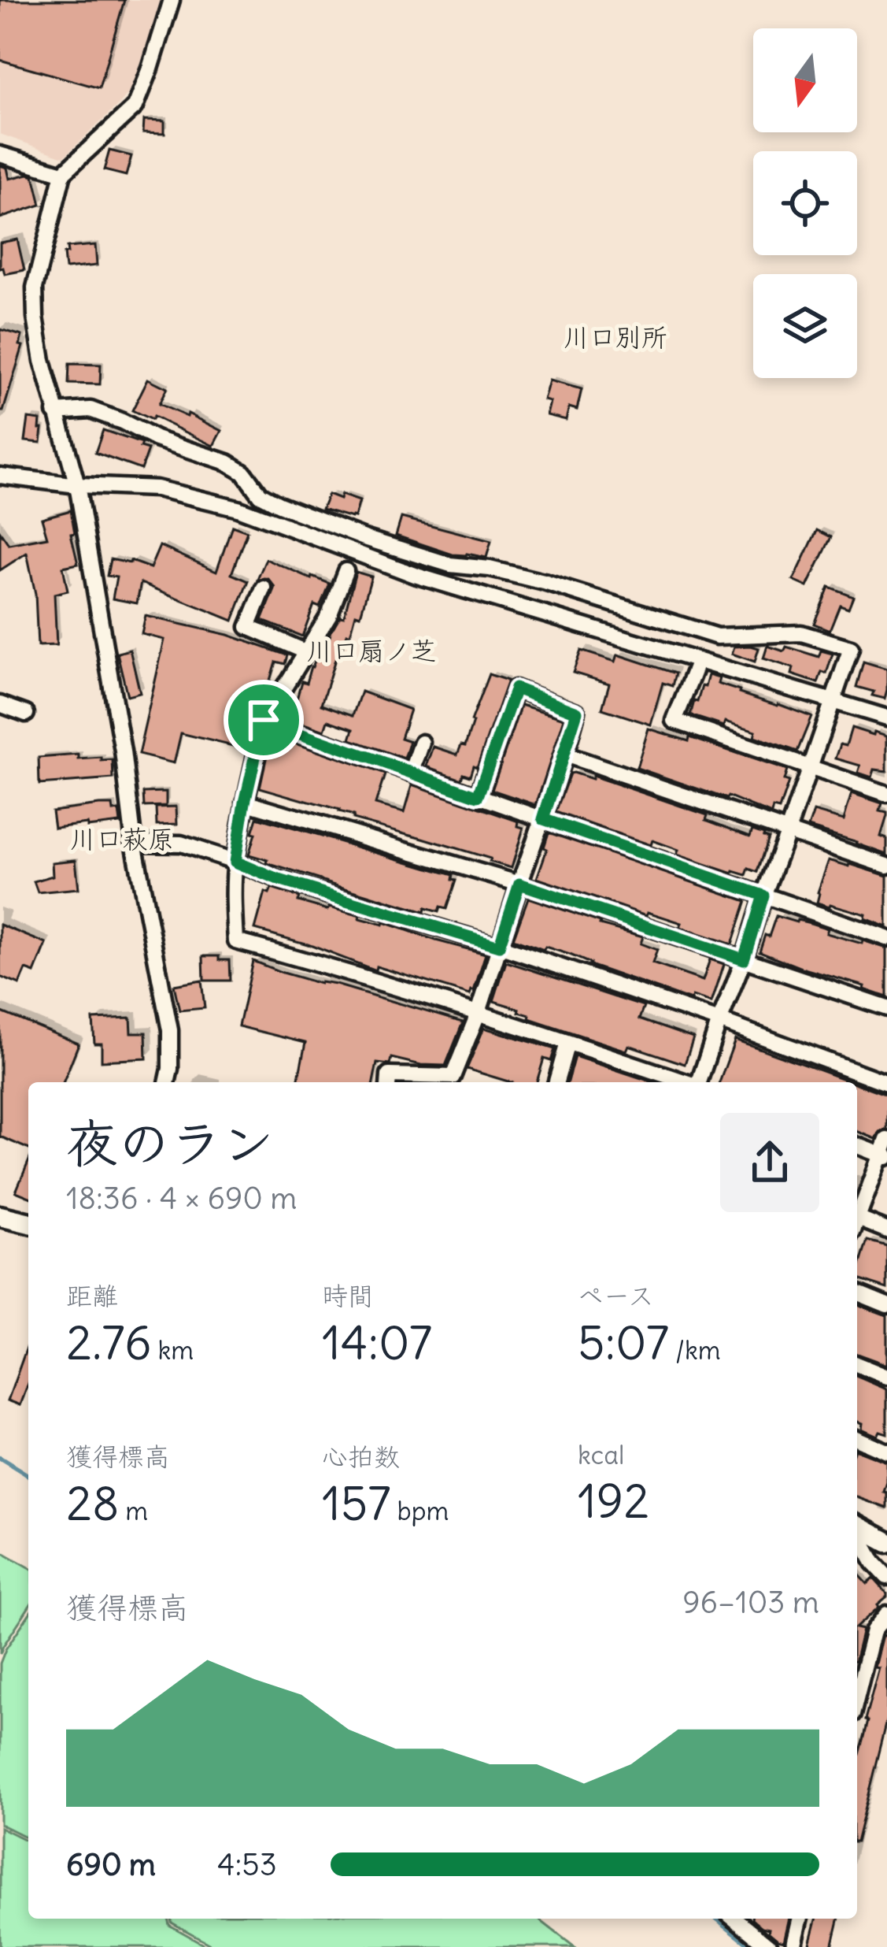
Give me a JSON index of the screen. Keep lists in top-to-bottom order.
{
  "districts": ["川口別所", "川口扇ノ芝", "川口萩原"],
  "north": "bottom",
  "page": {
    "heading": ["夜のラン", "18:36 · 4 × 690 m"],
    "stats": [
      ["距離", "2.76 km"],
      ["時間", "14:07"],
      ["ペース", "5:07 /km"],
      ["獲得標高", "28 m"],
      ["心拍数", "157 bpm"],
      ["kcal", "192"]
    ],
    "chart": ["獲得標高", "96–103 m"],
    "list": [
      {
        "name": "690 m",
        "note": "4:53"
      }
    ]
  }
}
